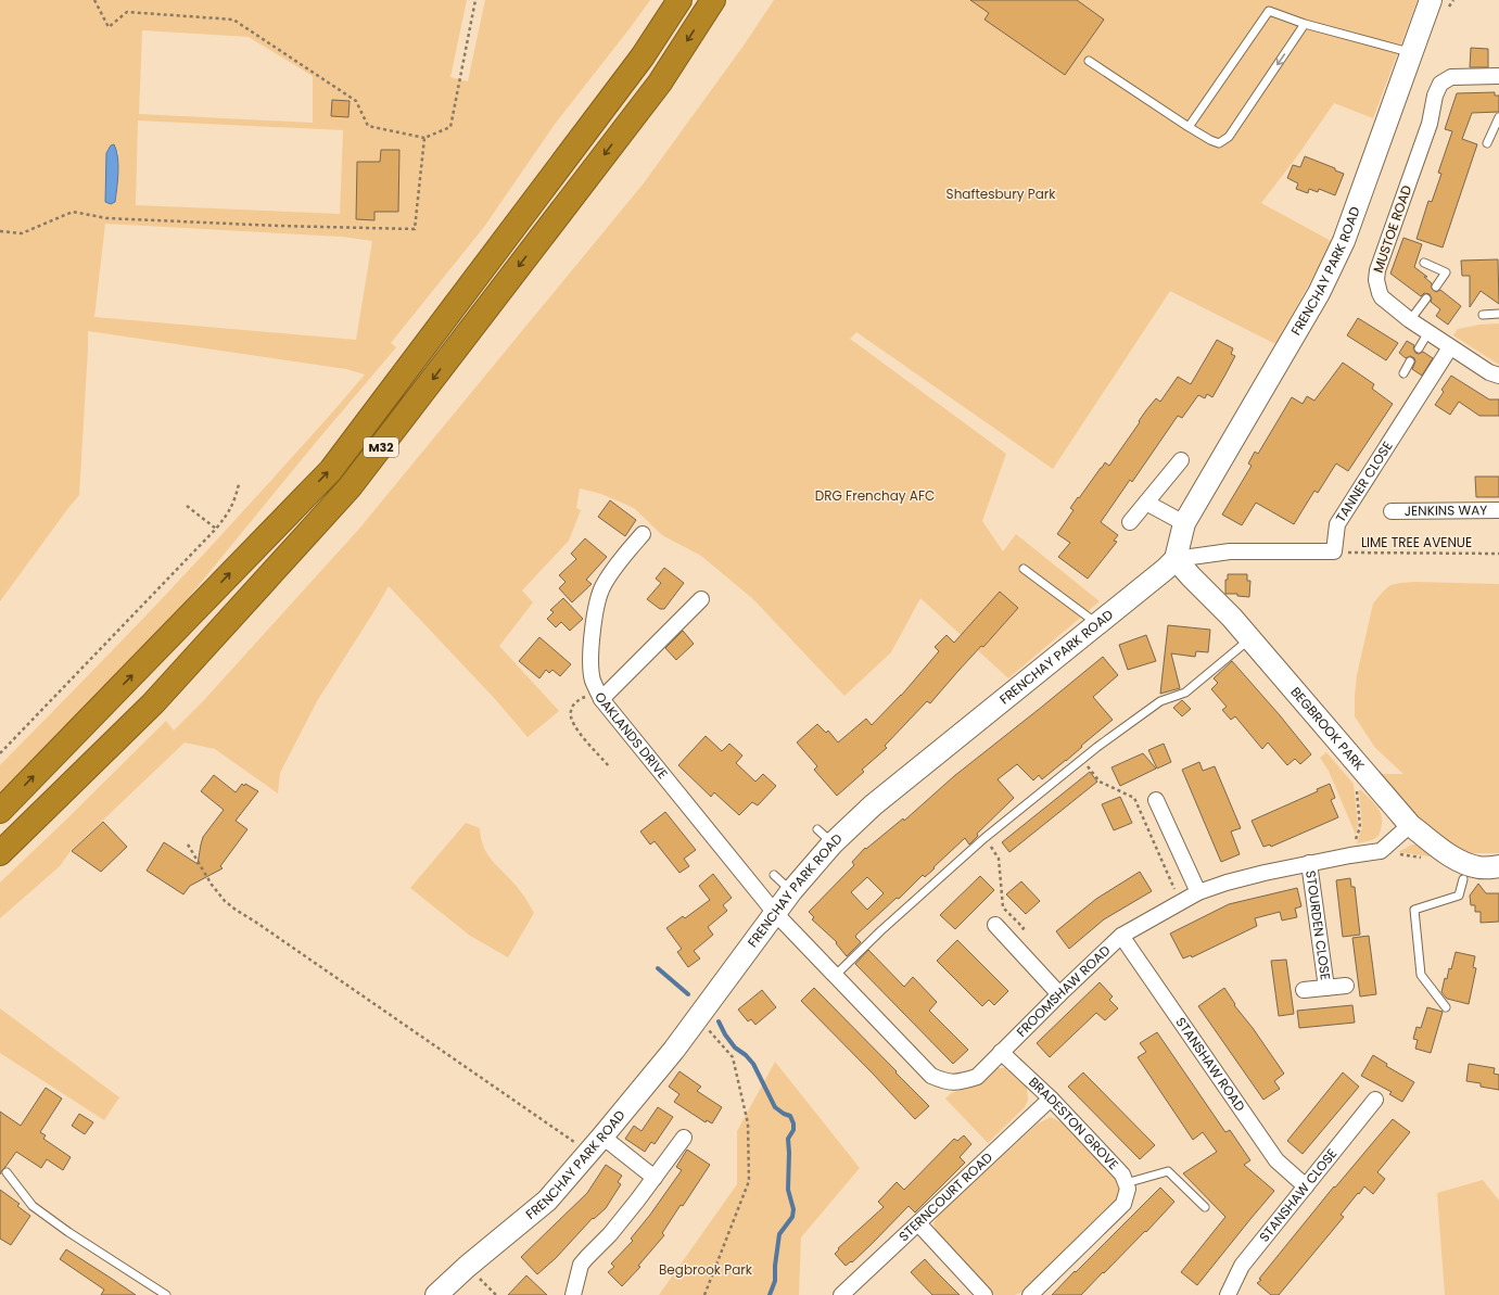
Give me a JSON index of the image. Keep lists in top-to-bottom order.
{
  "streets": {
    "highway": ["M32"],
    "main road": ["FRENCHAY PARK ROAD", "BEGBROOK PARK"],
    "street": [
      "MUSTOE ROAD",
      "TANNER CLOSE",
      "JENKINS WAY",
      "OAKLANDS DRIVE",
      "STOURDEN CLOSE",
      "FROOMSHAW ROAD",
      "STANSHAW ROAD",
      "BRADESTON GROVE",
      "STANSHAW CLOSE",
      "STERNCOURT ROAD"
    ],
    "path": ["LIME TREE AVENUE"]
  },
  "crossings": [
    ["MUSTOE ROAD", "TANNER CLOSE"],
    ["FRENCHAY PARK ROAD", "BEGBROOK PARK"],
    ["FRENCHAY PARK ROAD", "OAKLANDS DRIVE"],
    ["FRENCHAY PARK ROAD", "FROOMSHAW ROAD"],
    ["TANNER CLOSE", "LIME TREE AVENUE"],
    ["BEGBROOK PARK", "FROOMSHAW ROAD"],
    ["OAKLANDS DRIVE", "FROOMSHAW ROAD"],
    ["STOURDEN CLOSE", "FROOMSHAW ROAD"],
    ["FROOMSHAW ROAD", "STANSHAW ROAD"],
    ["FROOMSHAW ROAD", "BRADESTON GROVE"],
    ["STANSHAW ROAD", "STANSHAW CLOSE"],
    ["BRADESTON GROVE", "STERNCOURT ROAD"]
  ],
  "parks": ["Shaftesbury Park", "DRG Frenchay AFC", "Begbrook Park"]
}
